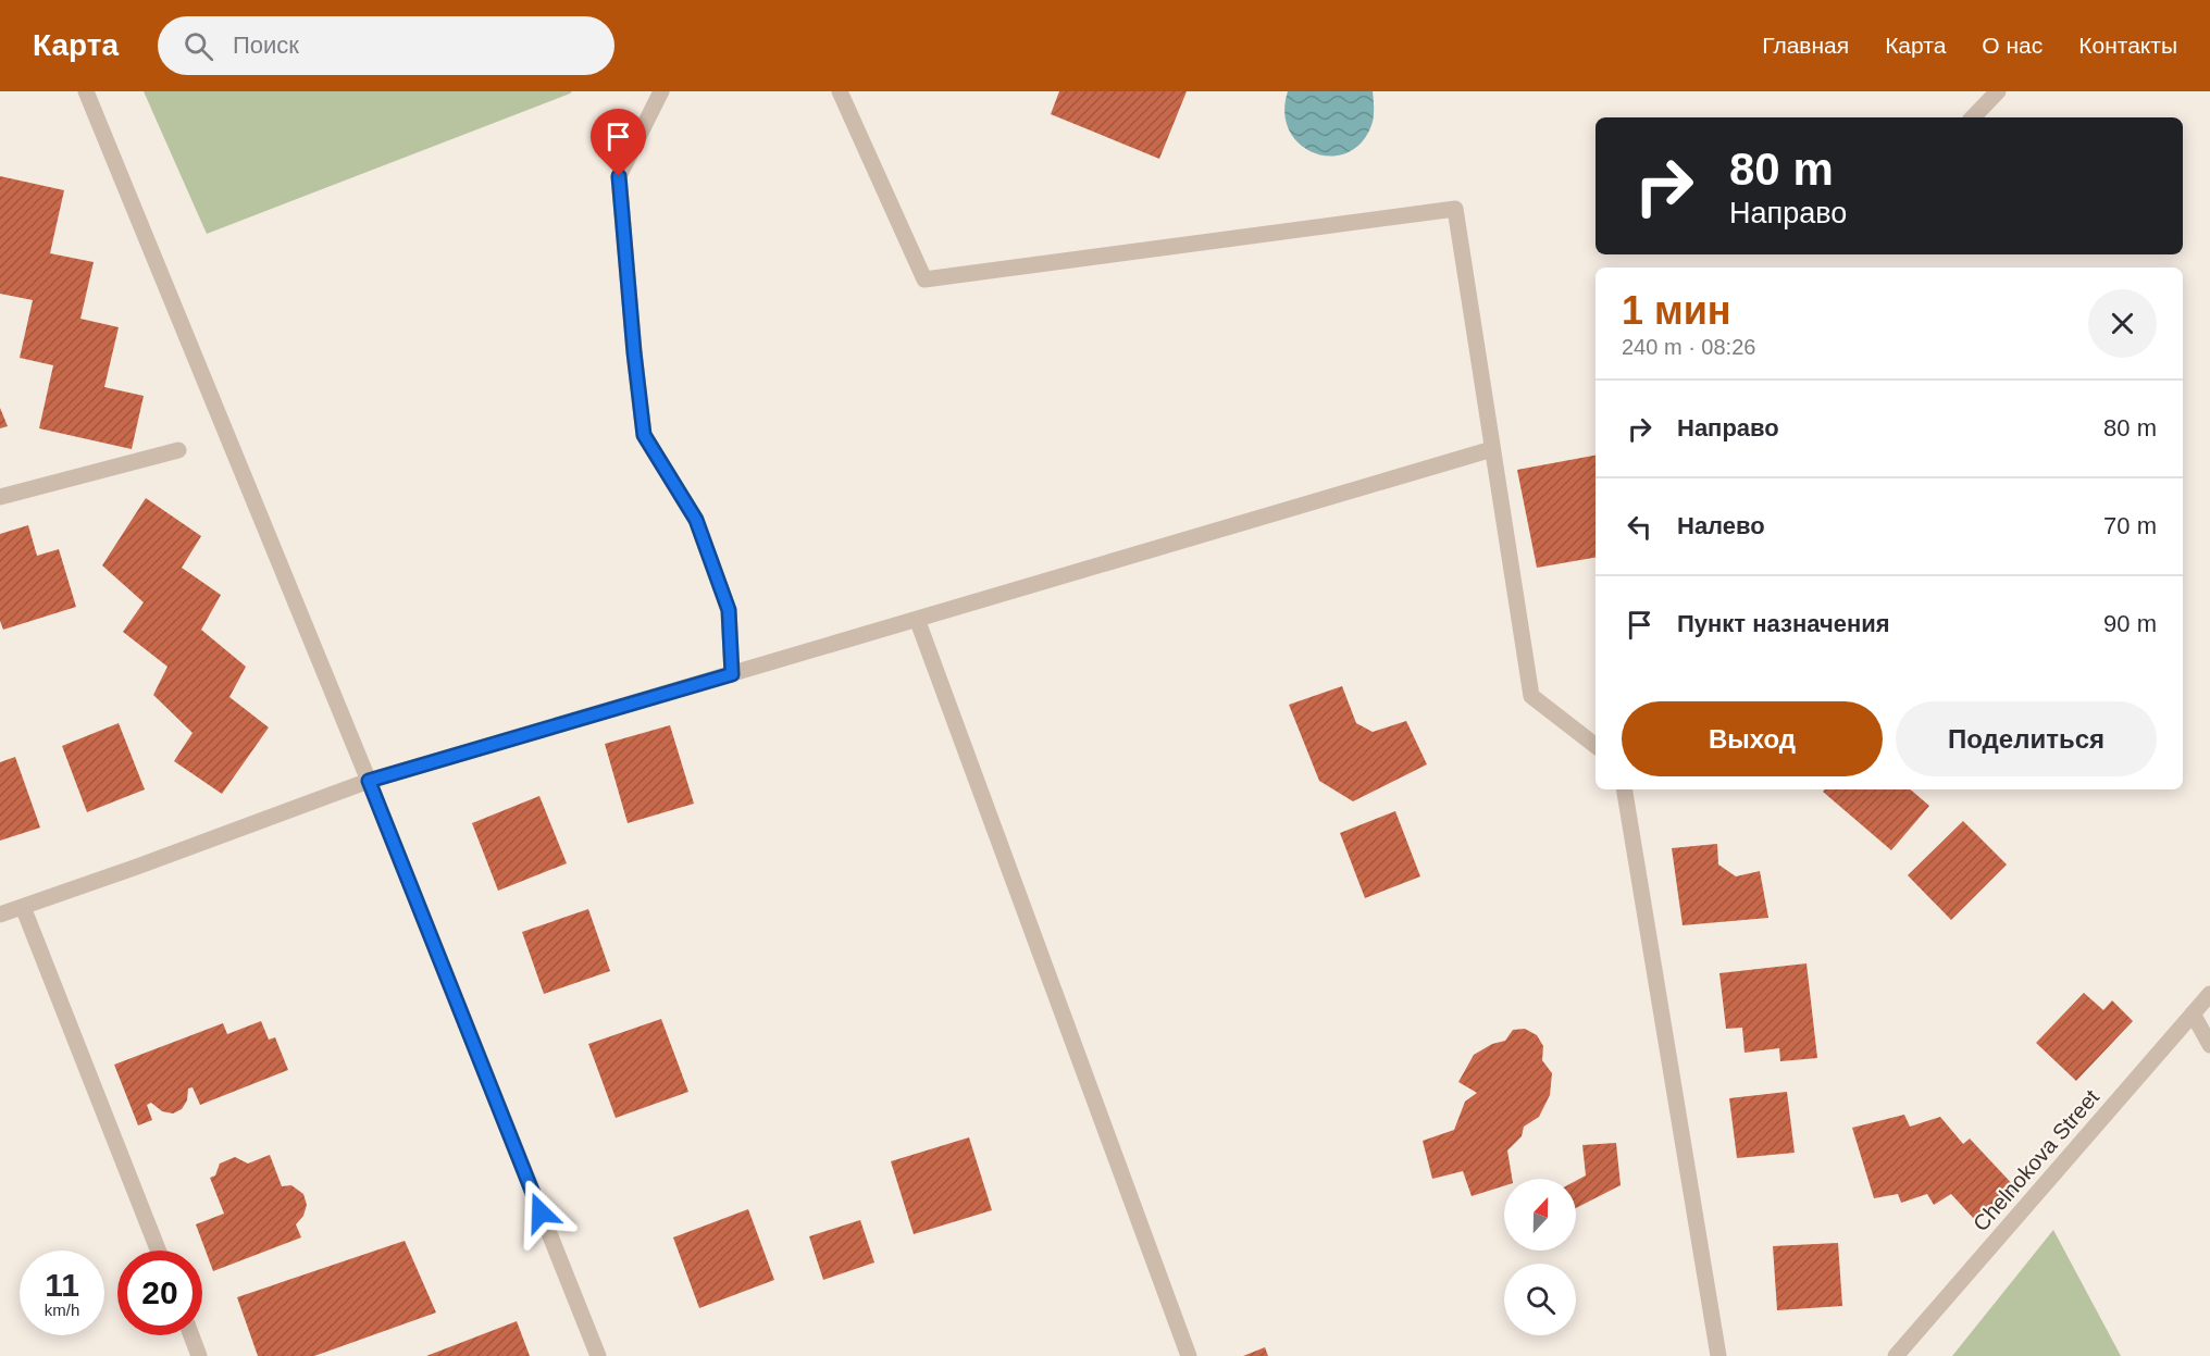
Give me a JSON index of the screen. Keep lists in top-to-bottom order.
{
  "streets": {
    "street": ["Chelnokova Street"]
  },
  "north": "top",
  "page": {
    "header": "Карта",
    "search": "Поиск",
    "nav": [
      "Главная",
      "Карта",
      "О нас",
      "Контакты"
    ],
    "turn": ["80 m", "Направо"],
    "heading": ["1 мин", "240 m · 08:26"],
    "list": [
      {
        "name": "Направо",
        "value": "80 m"
      },
      {
        "name": "Налево",
        "value": "70 m"
      },
      {
        "name": "Пункт назначения",
        "value": "90 m"
      }
    ],
    "buttons": ["Выход", "Поделиться"],
    "speed": "11 km/h",
    "limit": "20"
  }
}
